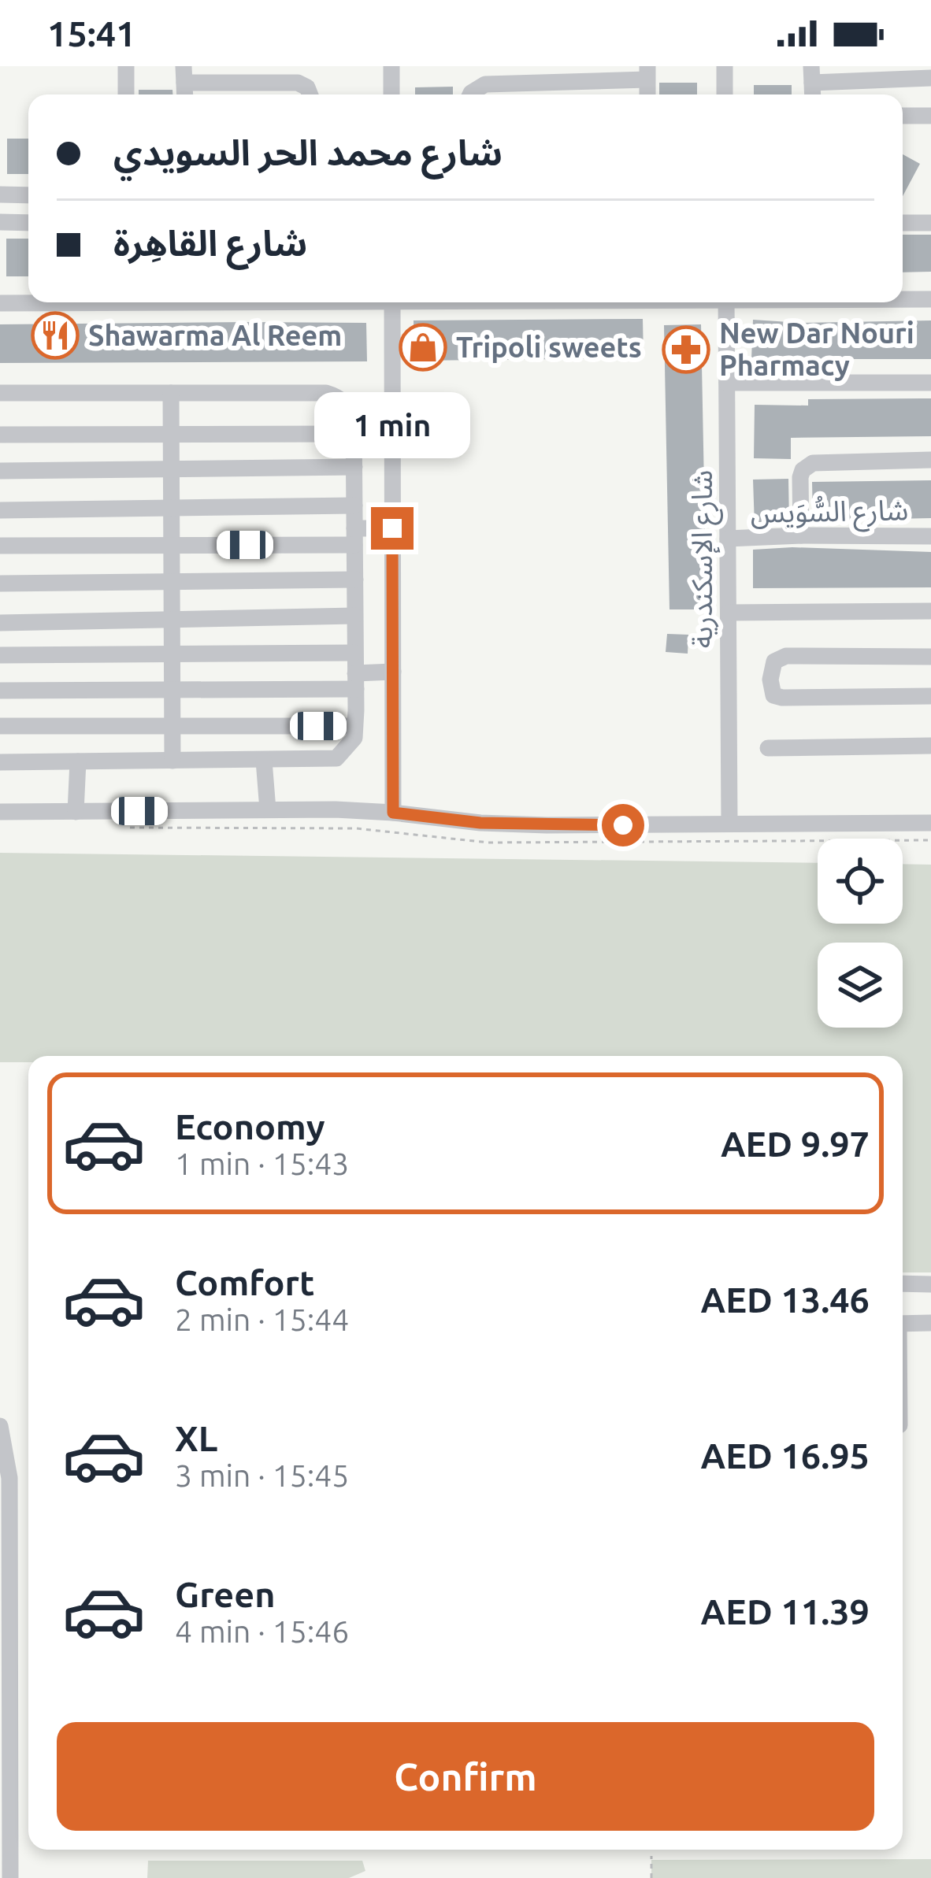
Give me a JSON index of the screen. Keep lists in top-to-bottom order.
{
  "streets": {
    "street": ["شارع السُّوَيس", "شارع الإسكندرية"]
  },
  "crossings": [
    ["شارع السُّوَيس", "شارع الإسكندرية"]
  ],
  "places": {
    "restaurant": ["Shawarma Al Reem"],
    "shop": ["Tripoli sweets"],
    "pharmacy": ["New Dar Nouri Pharmacy"]
  },
  "page": {
    "status": "15:41",
    "banner": ["شارع محمد الحر السويدي", "شارع القاهِرة"],
    "bubble": "1 min",
    "list": [
      {
        "name": "Economy",
        "note": "1 min · 15:43",
        "value": "AED 9.97"
      },
      {
        "name": "Comfort",
        "note": "2 min · 15:44",
        "value": "AED 13.46"
      },
      {
        "name": "XL",
        "note": "3 min · 15:45",
        "value": "AED 16.95"
      },
      {
        "name": "Green",
        "note": "4 min · 15:46",
        "value": "AED 11.39"
      }
    ],
    "buttons": "Confirm"
  }
}
